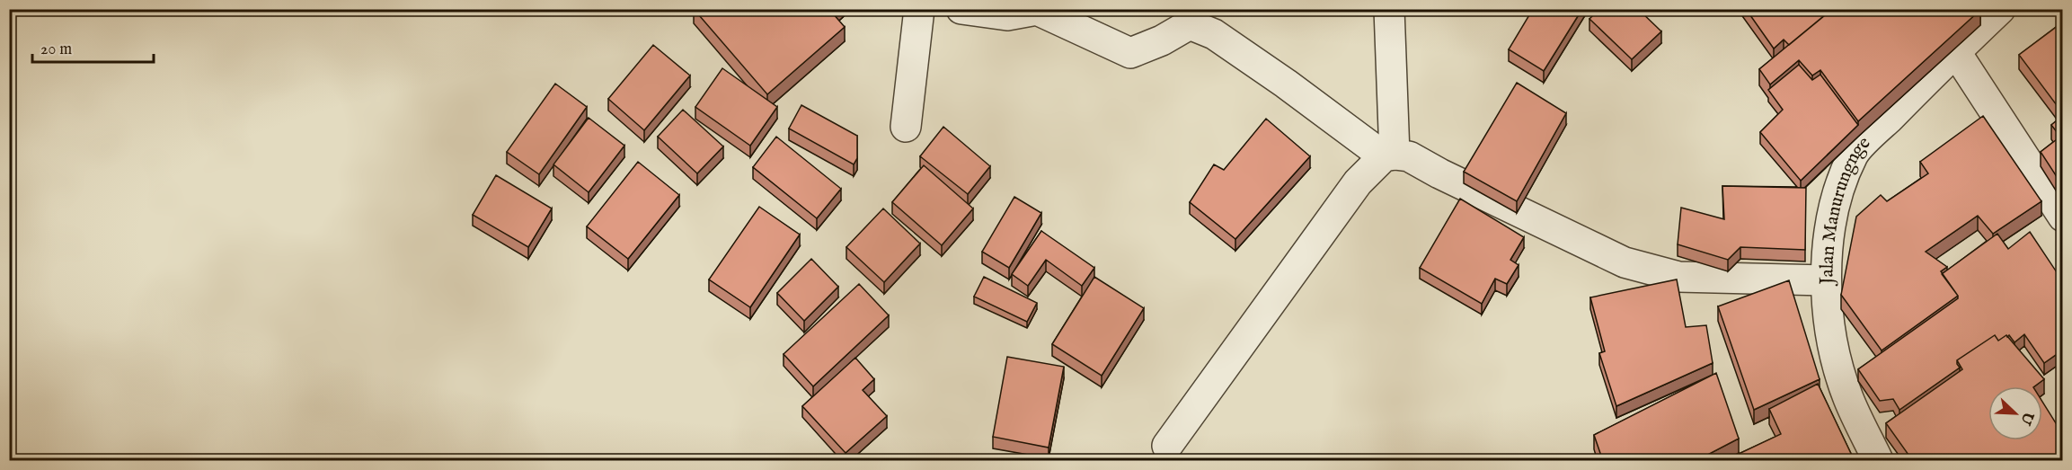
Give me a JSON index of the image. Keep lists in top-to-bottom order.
{
  "streets": {
    "street": ["Jalan Manurungnge"]
  },
  "scale_bar": "20 m",
  "north": "bottom right"
}
